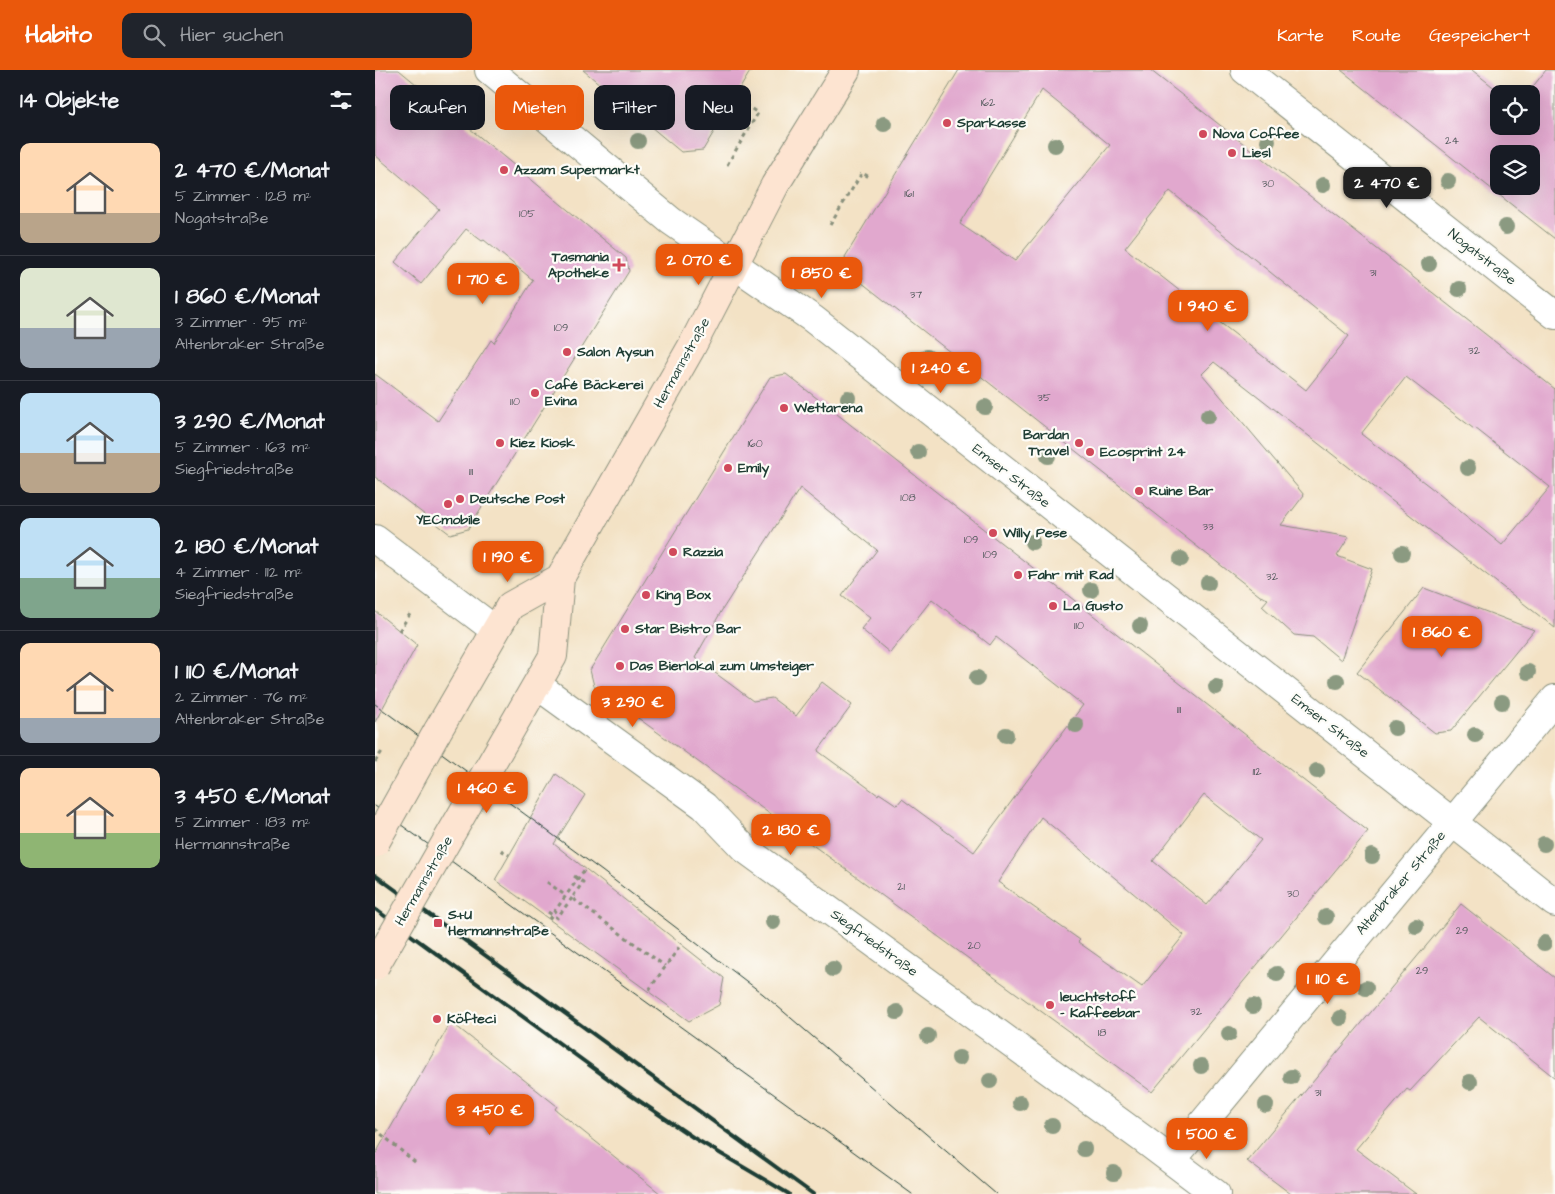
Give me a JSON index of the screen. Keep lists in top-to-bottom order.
{
  "streets": {
    "main road": ["Hermannstraße"],
    "street": [
      "Nogatstraße",
      "Emser Straße",
      "Altenbraker Straße",
      "Siegfriedstraße"
    ]
  },
  "crossings": [
    ["Hermannstraße", "Emser Straße"],
    ["Hermannstraße", "Siegfriedstraße"],
    ["Emser Straße", "Altenbraker Straße"],
    ["Altenbraker Straße", "Siegfriedstraße"]
  ],
  "places": {
    "other": [
      "Sparkasse",
      "Nova Coffee",
      "Liesl",
      "Azzam Supermarkt",
      "Salon Aysun",
      "Café Bäckerei Evina",
      "Wettarena",
      "Kiez Kiosk",
      "Bardan Travel",
      "Ecosprint 24",
      "Emily",
      "Ruine Bar",
      "Deutsche Post",
      "YECmobile",
      "Willy Pese",
      "Razzia",
      "Fahr mit Rad",
      "King Box",
      "La Gusto",
      "Star Bistro Bar",
      "Das Bierlokal zum Umsteiger",
      "leuchtstoff – Kaffeebar",
      "Köfteci"
    ],
    "health": ["Tasmania Apotheke"],
    "transit": ["S+U Hermannstraße"]
  },
  "house_numbers": [
    "162",
    "24",
    "30",
    "161",
    "105",
    "31",
    "37",
    "109",
    "32",
    "35",
    "110",
    "160",
    "111",
    "108",
    "33",
    "109",
    "109",
    "32",
    "110",
    "111",
    "112",
    "21",
    "30",
    "29",
    "20",
    "29",
    "32",
    "18",
    "31"
  ],
  "page": {
    "header": "Habito",
    "search": "Hier suchen",
    "nav": ["Karte", "Route", "Gespeichert"],
    "heading": "14 Objekte",
    "chip": [
      "Kaufen",
      "Mieten",
      "Filter",
      "Neu"
    ],
    "list": [
      {
        "name": "2 470 €/Monat",
        "note": "5 Zimmer · 128 m² · Nogatstraße"
      },
      {
        "name": "1 860 €/Monat",
        "note": "3 Zimmer · 95 m² · Altenbraker Straße"
      },
      {
        "name": "3 290 €/Monat",
        "note": "5 Zimmer · 163 m² · Siegfriedstraße"
      },
      {
        "name": "2 180 €/Monat",
        "note": "4 Zimmer · 112 m² · Siegfriedstraße"
      },
      {
        "name": "1 110 €/Monat",
        "note": "2 Zimmer · 76 m² · Altenbraker Straße"
      },
      {
        "name": "3 450 €/Monat",
        "note": "5 Zimmer · 183 m² · Hermannstraße"
      }
    ],
    "price": [
      "2 470 €",
      "2 070 €",
      "1 850 €",
      "1 710 €",
      "1 940 €",
      "1 240 €",
      "1 190 €",
      "1 860 €",
      "3 290 €",
      "1 460 €",
      "2 180 €",
      "1 110 €",
      "3 450 €",
      "1 500 €"
    ]
  }
}
